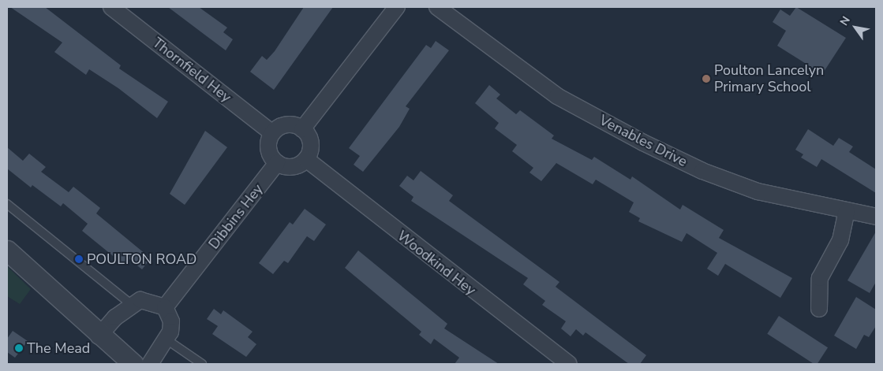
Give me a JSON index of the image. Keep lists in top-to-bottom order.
{
  "streets": {
    "street": [
      "Thornfield Hey",
      "Venables Drive",
      "Dibbins Hey",
      "Woodkind Hey"
    ]
  },
  "crossings": [
    ["Thornfield Hey", "Dibbins Hey"],
    ["Thornfield Hey", "Woodkind Hey"],
    ["Dibbins Hey", "Woodkind Hey"]
  ],
  "places": ["Poulton Lancelyn Primary School", "POULTON ROAD", "The Mead"],
  "north": "top left"
}
